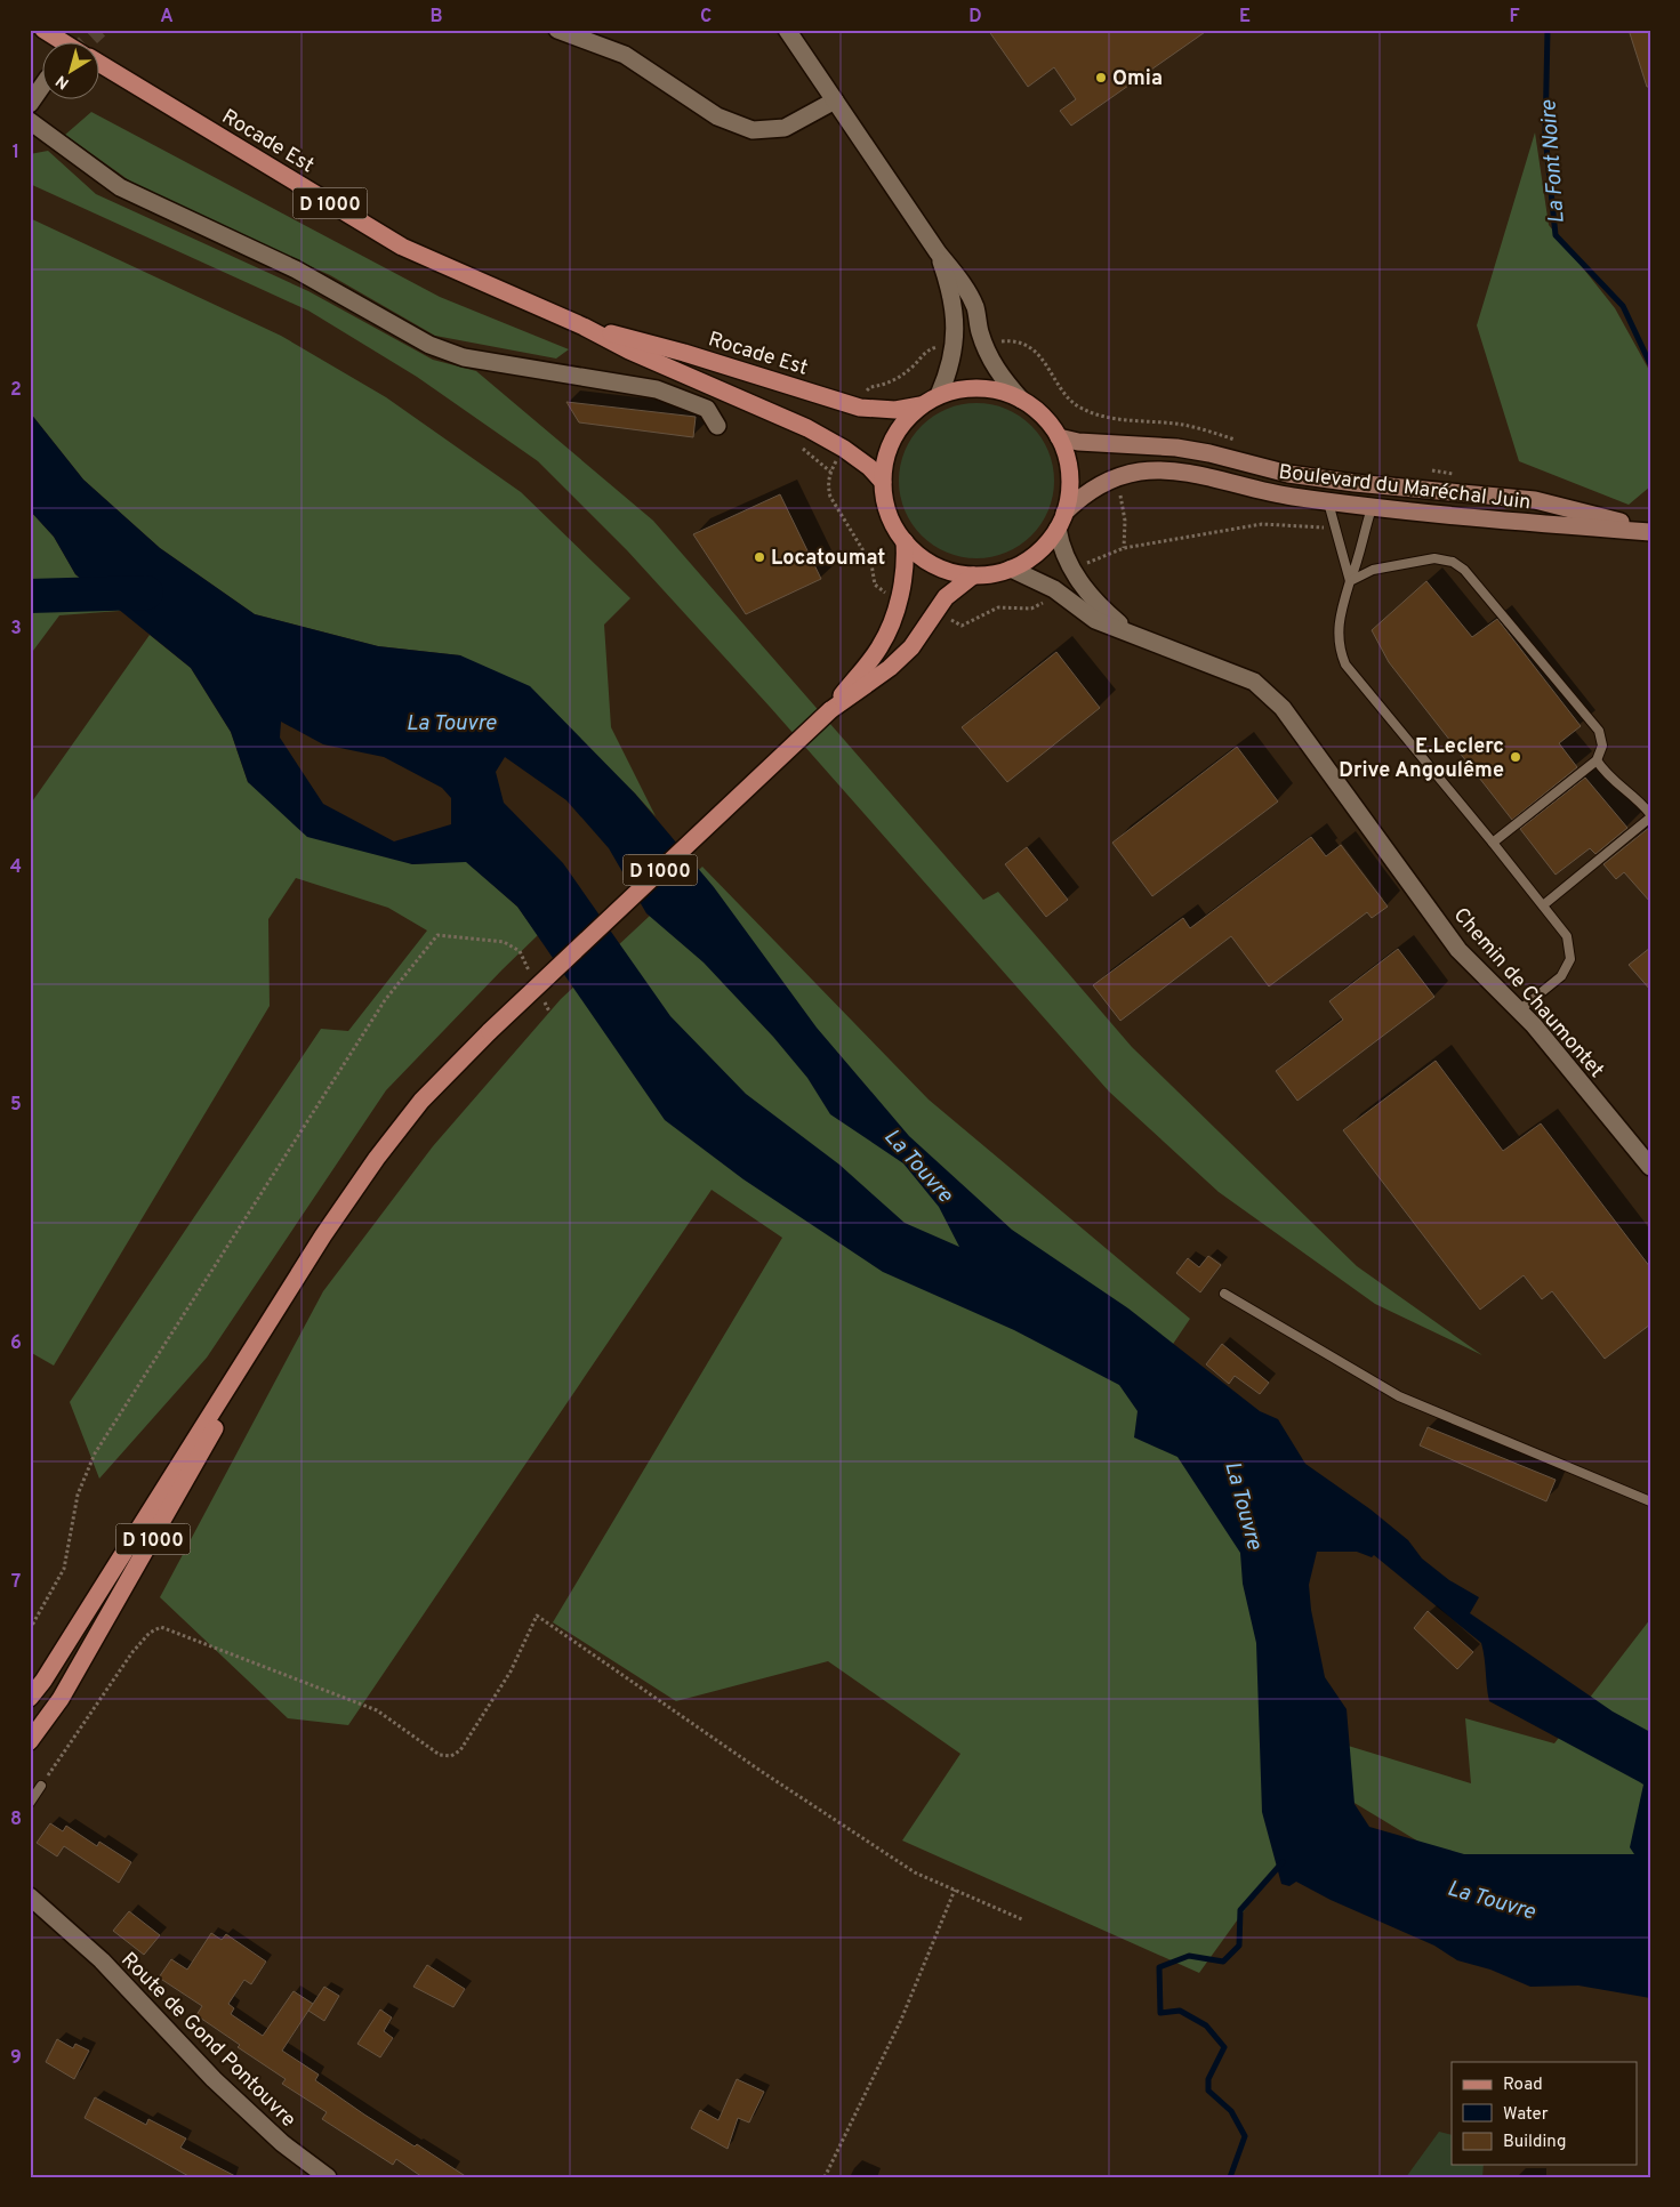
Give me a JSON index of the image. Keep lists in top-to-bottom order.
{
  "streets": {
    "main road": ["Rocade Est", "D 1000", "Boulevard du Maréchal Juin"],
    "street": ["Chemin de Chaumontet", "Route de Gond Pontouvre"]
  },
  "crossings": [
    ["Rocade Est", "D 1000"],
    ["Rocade Est", "Boulevard du Maréchal Juin"],
    ["Rocade Est", "Chemin de Chaumontet"],
    ["D 1000", "Boulevard du Maréchal Juin"],
    ["D 1000", "Chemin de Chaumontet"],
    ["Boulevard du Maréchal Juin", "Chemin de Chaumontet"]
  ],
  "water": ["La Font Noire", "La Touvre"],
  "places": ["Omia", "Locatoumat", "E.Leclerc Drive Angoulême"],
  "legend": ["Road", "Water", "Building"],
  "north": "bottom left",
  "grid": {
    "columns": [
      "A",
      "B",
      "C",
      "D",
      "E",
      "F"
    ],
    "rows": [
      "1",
      "2",
      "3",
      "4",
      "5",
      "6",
      "7",
      "8",
      "9"
    ]
  }
}
